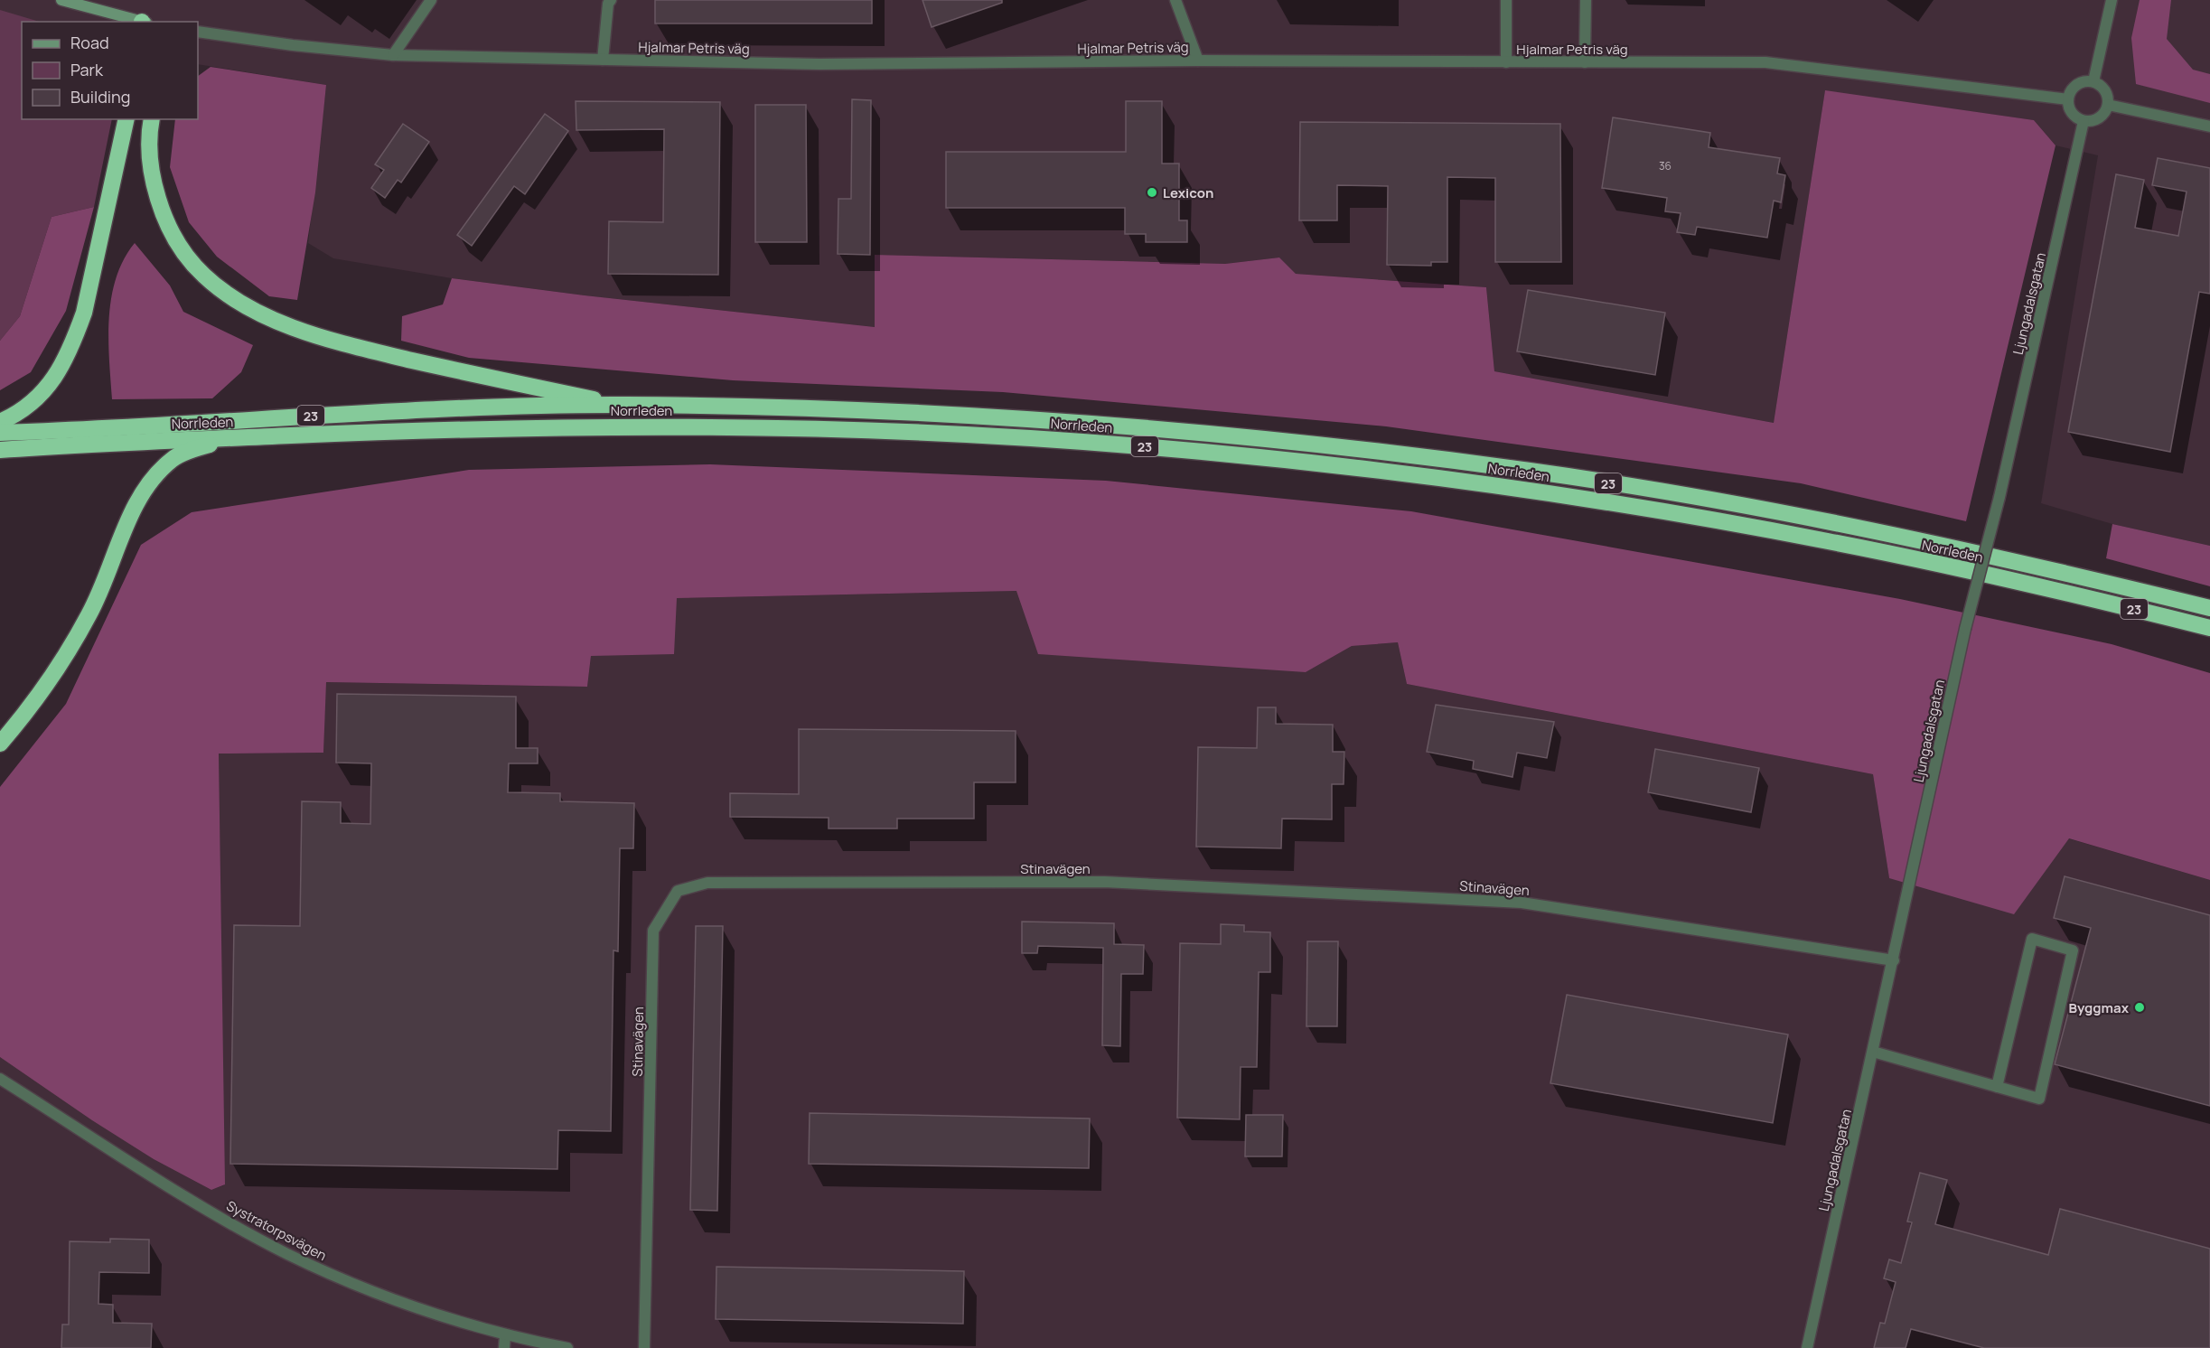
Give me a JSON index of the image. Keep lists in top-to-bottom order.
{
  "streets": {
    "highway": ["Norrleden", "23"],
    "street": [
      "Hjalmar Petris väg",
      "Ljungadalsgatan",
      "Stinavägen",
      "Systratorpsvägen"
    ]
  },
  "crossings": [
    ["Hjalmar Petris väg", "Ljungadalsgatan"],
    ["Ljungadalsgatan", "Stinavägen"]
  ],
  "places": ["Lexicon", "Byggmax"],
  "house_numbers": ["36"],
  "legend": ["Road", "Park", "Building"]
}
